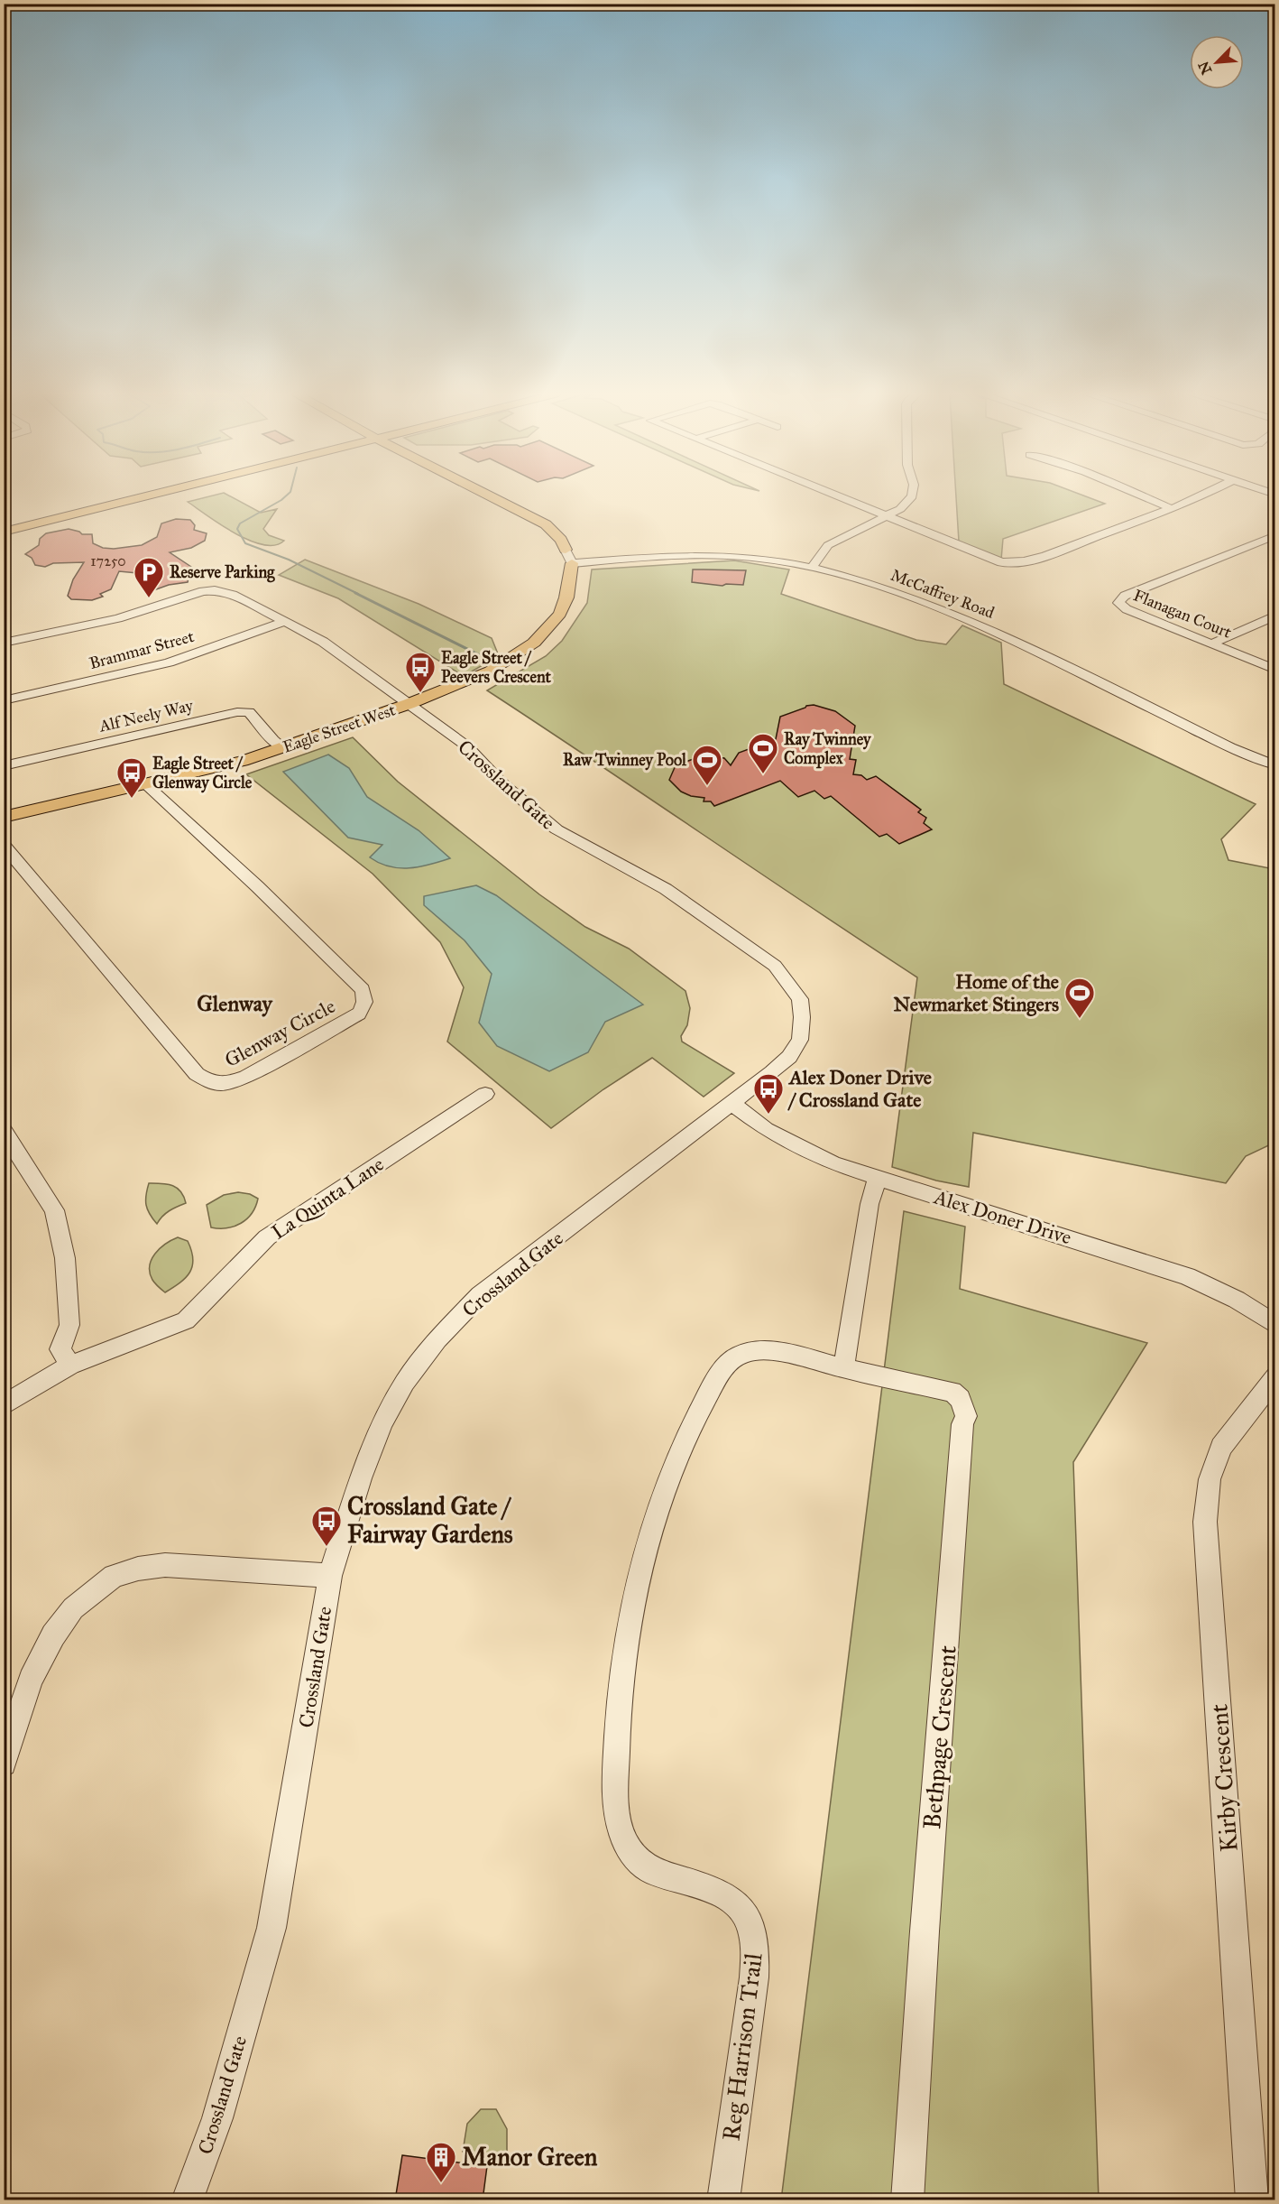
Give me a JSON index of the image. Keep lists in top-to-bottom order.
{
  "streets": {
    "main road": ["Eagle Street West"],
    "street": [
      "McCaffrey Road",
      "Flanagan Court",
      "Brammar Street",
      "Alf Neely Way",
      "Crossland Gate",
      "Glenway Circle",
      "La Quinta Lane",
      "Alex Doner Drive",
      "Bethpage Crescent",
      "Kirby Crescent",
      "Reg Harrison Trail"
    ]
  },
  "crossings": [
    ["McCaffrey Road", "Eagle Street West"],
    ["Brammar Street", "Crossland Gate"],
    ["Alf Neely Way", "Eagle Street West"],
    ["Eagle Street West", "Crossland Gate"],
    ["Eagle Street West", "Glenway Circle"],
    ["Crossland Gate", "Alex Doner Drive"],
    ["Bethpage Crescent", "Reg Harrison Trail"]
  ],
  "districts": ["Glenway"],
  "places": {
    "parking": ["Reserve Parking"],
    "bus stop": [
      "Eagle Street / Peevers Crescent",
      "Eagle Street / Glenway Circle",
      "Alex Doner Drive / Crossland Gate",
      "Crossland Gate / Fairway Gardens"
    ],
    "sports": ["Ray Twinney Complex", "Raw Twinney Pool", "Home of the Newmarket Stingers"],
    "building": ["Manor Green"]
  },
  "house_numbers": ["17250"],
  "north": "bottom left"
}
